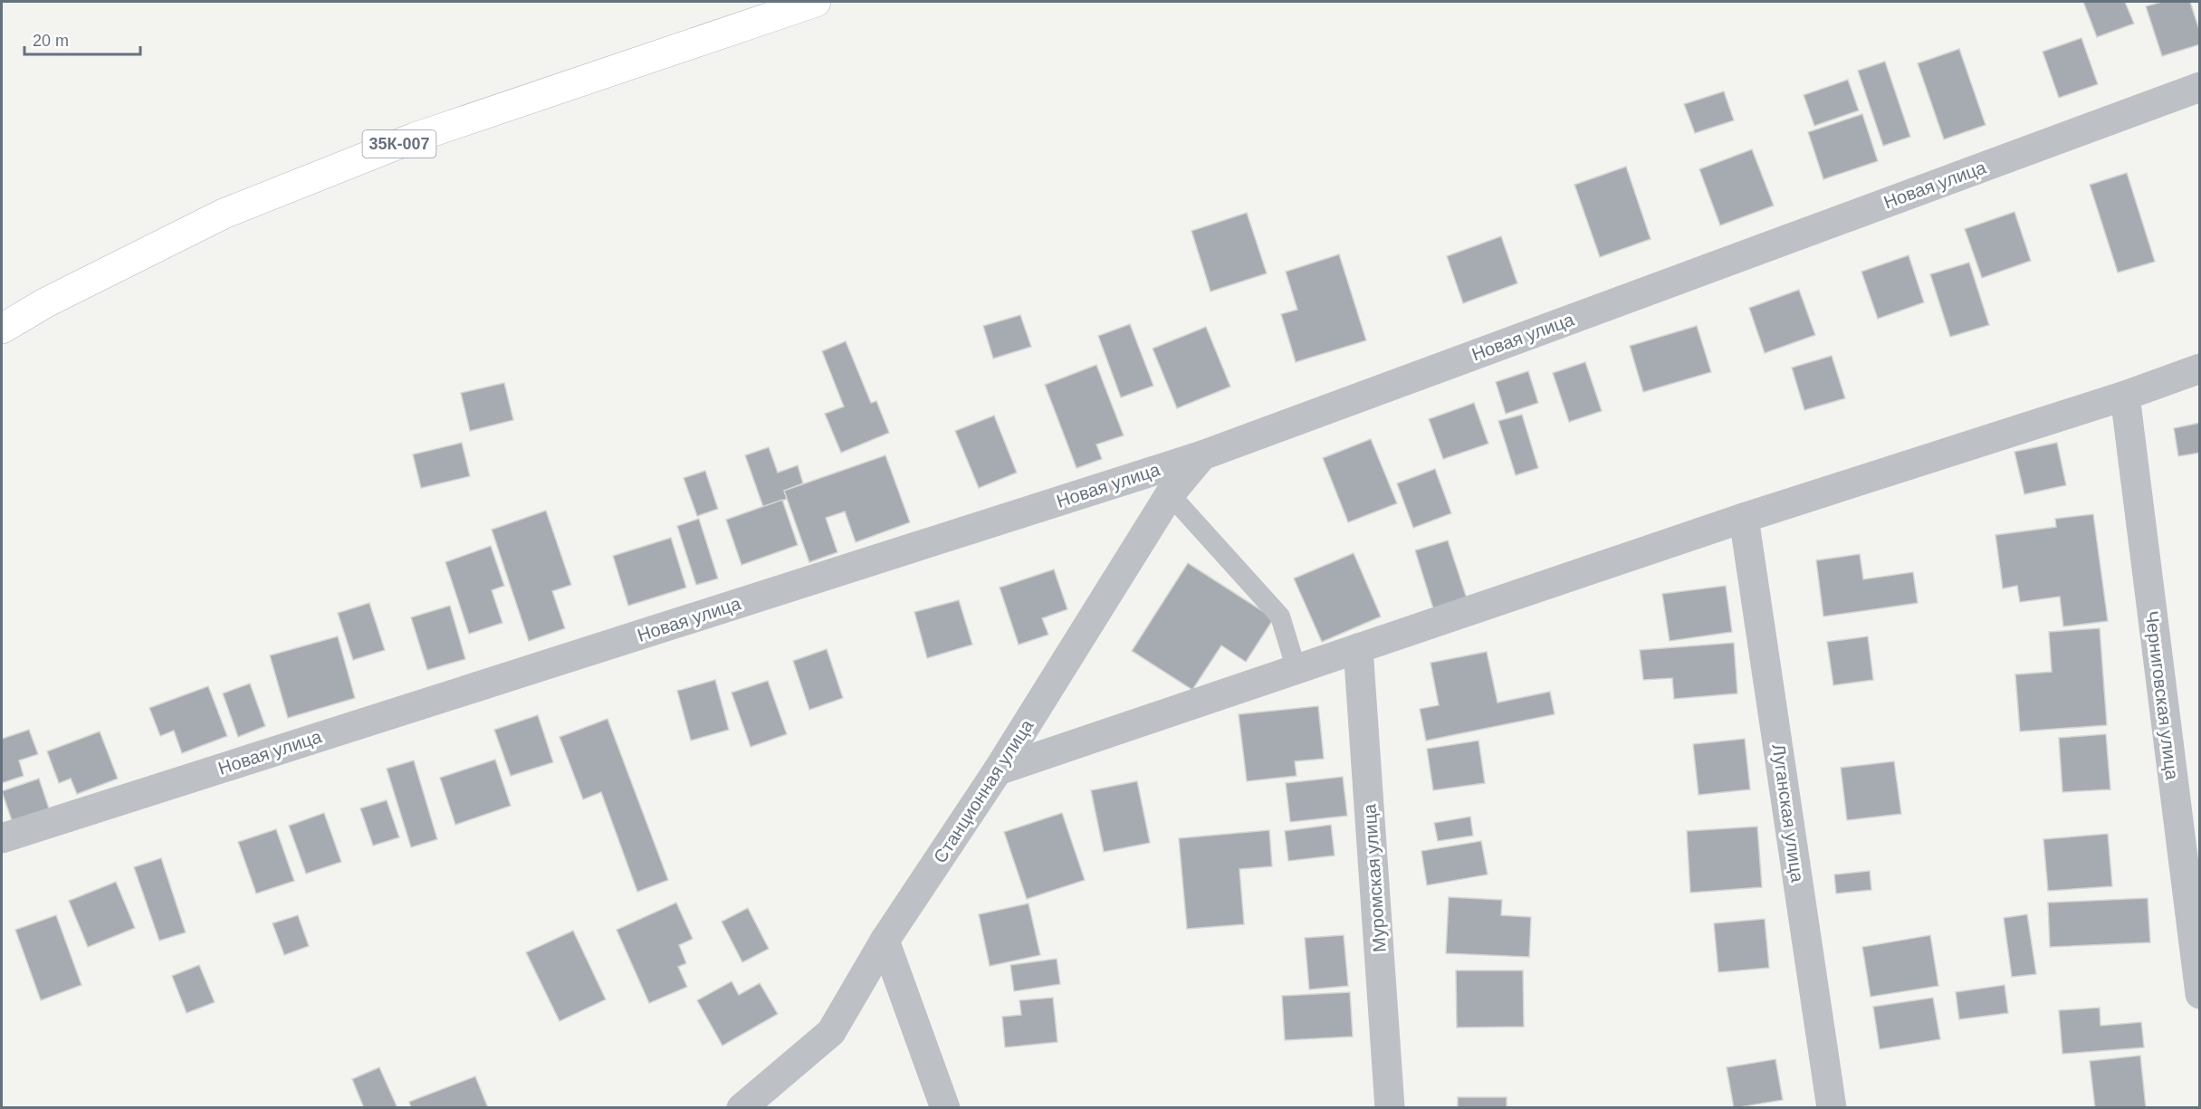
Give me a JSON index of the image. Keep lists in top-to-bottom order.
{
  "streets": {
    "main road": ["35К-007"],
    "street": [
      "Новая улица",
      "Черниговская улица",
      "Станционная улица",
      "Луганская улица",
      "Муромская улица"
    ]
  },
  "crossings": [
    ["Новая улица", "Станционная улица"]
  ],
  "scale_bar": "20 m"
}
